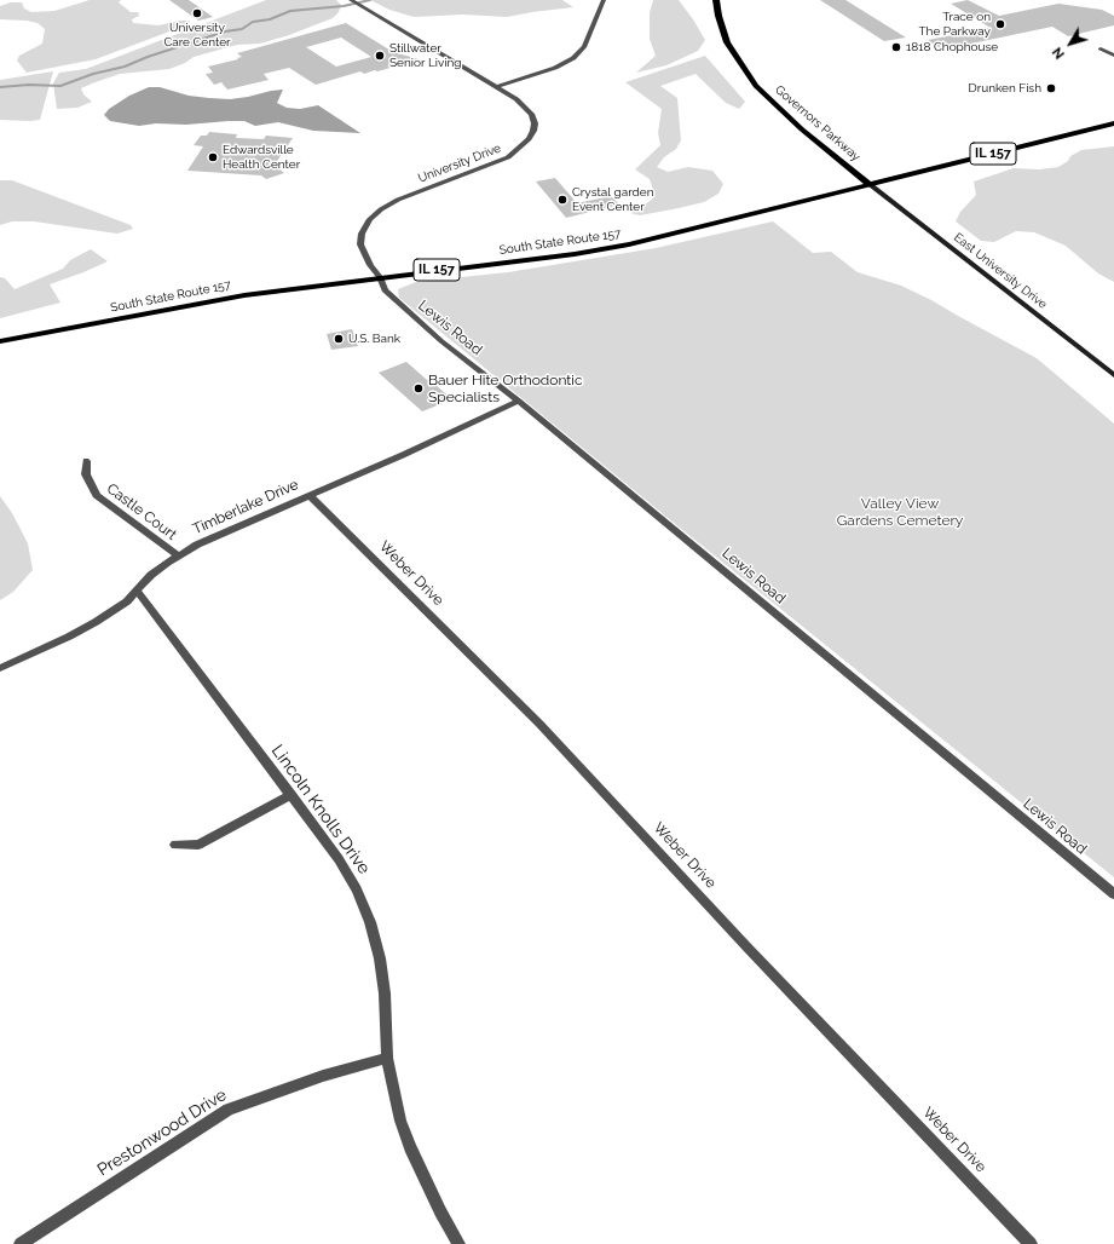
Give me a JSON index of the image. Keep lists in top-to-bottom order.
{
  "streets": {
    "main road": [
      "Governors Parkway",
      "IL 157",
      "South State Route 157",
      "East University Drive"
    ],
    "street": [
      "University Drive",
      "Lewis Road",
      "Timberlake Drive",
      "Castle Court",
      "Weber Drive",
      "Lincoln Knolls Drive",
      "Prestonwood Drive"
    ]
  },
  "crossings": [
    ["Governors Parkway", "South State Route 157"],
    ["Governors Parkway", "East University Drive"],
    ["University Drive", "South State Route 157"],
    ["University Drive", "Lewis Road"],
    ["South State Route 157", "East University Drive"],
    ["South State Route 157", "Lewis Road"],
    ["Lewis Road", "Timberlake Drive"],
    ["Timberlake Drive", "Castle Court"],
    ["Timberlake Drive", "Weber Drive"],
    ["Timberlake Drive", "Lincoln Knolls Drive"],
    ["Lincoln Knolls Drive", "Prestonwood Drive"]
  ],
  "parks": ["Valley View Gardens Cemetery"],
  "places": [
    "University Care Center",
    "Trace on The Parkway",
    "1818 Chophouse",
    "Stillwater Senior Living",
    "Drunken Fish",
    "Edwardsville Health Center",
    "Crystal garden Event Center",
    "U.S. Bank",
    "Bauer Hite Orthodontic Specialists"
  ],
  "north": "bottom left"
}
